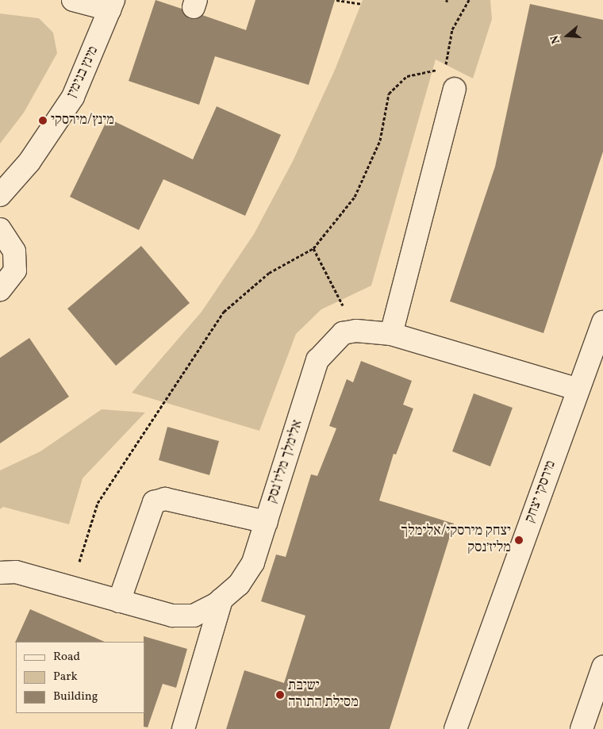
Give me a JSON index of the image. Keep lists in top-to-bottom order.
{
  "streets": {
    "street": ["מינץ בנימין", "אלימלך מליז'נסק", "מירסקי יצחק"]
  },
  "crossings": [
    ["אלימלך מליז'נסק", "מירסקי יצחק"]
  ],
  "places": ["מינץ/מירסקי", "יצחק מירסקי/אלימלך מליז׳נסק", "ישיבת מסילת התורה"],
  "legend": ["Road", "Park", "Building"],
  "north": "left"
}
